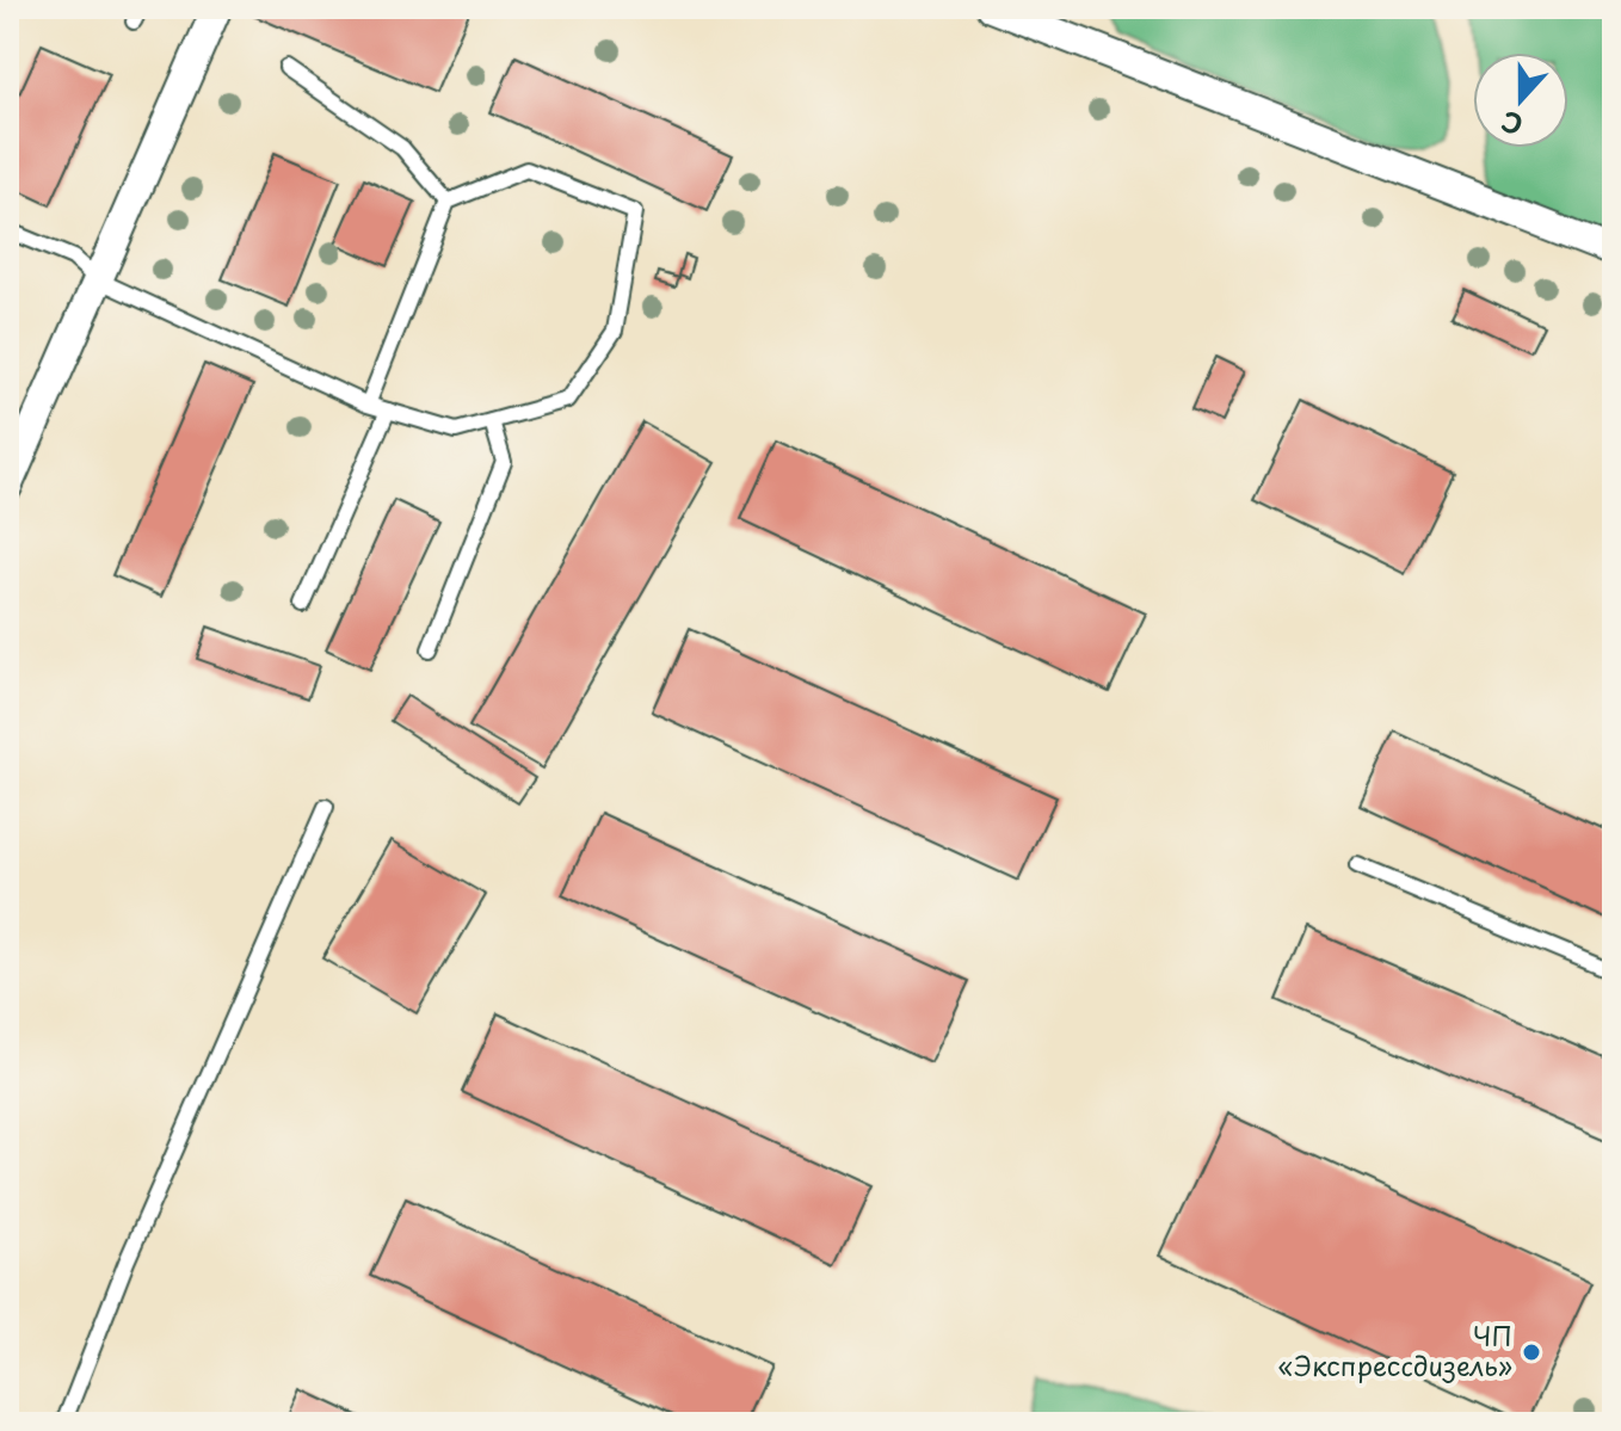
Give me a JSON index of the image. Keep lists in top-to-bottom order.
{
  "places": ["ЧП «Экспрессдизель»"],
  "north": "bottom"
}
